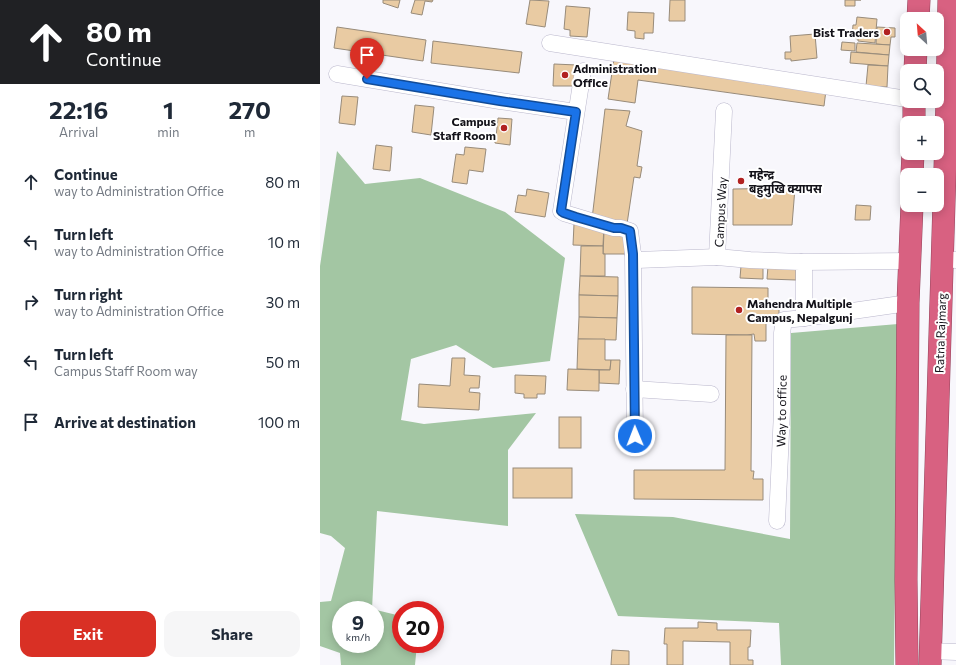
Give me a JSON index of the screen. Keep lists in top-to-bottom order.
{
  "streets": {
    "highway": ["Ratna Rajmarg"],
    "street": ["Campus Way", "Way to office"]
  },
  "places": [
    "Bist Traders",
    "Administration Office",
    "Campus Staff Room",
    "महेन्द्र बहुमुखि क्यापस",
    "Mahendra Multiple Campus, Nepalgunj"
  ],
  "north": "top left",
  "page": {
    "turn": ["80 m", "Continue"],
    "map_buttons": ["+", "−"],
    "eta": [
      "22:16",
      "Arrival",
      "1",
      "min",
      "270",
      "m"
    ],
    "list": [
      {
        "name": "Continue",
        "note": "way to Administration Office",
        "value": "80 m"
      },
      {
        "name": "Turn left",
        "note": "way to Administration Office",
        "value": "10 m"
      },
      {
        "name": "Turn right",
        "note": "way to Administration Office",
        "value": "30 m"
      },
      {
        "name": "Turn left",
        "note": "Campus Staff Room way",
        "value": "50 m"
      },
      {
        "name": "Arrive at destination",
        "value": "100 m"
      }
    ],
    "speed": "9 km/h",
    "limit": "20",
    "buttons": ["Exit", "Share"]
  }
}
